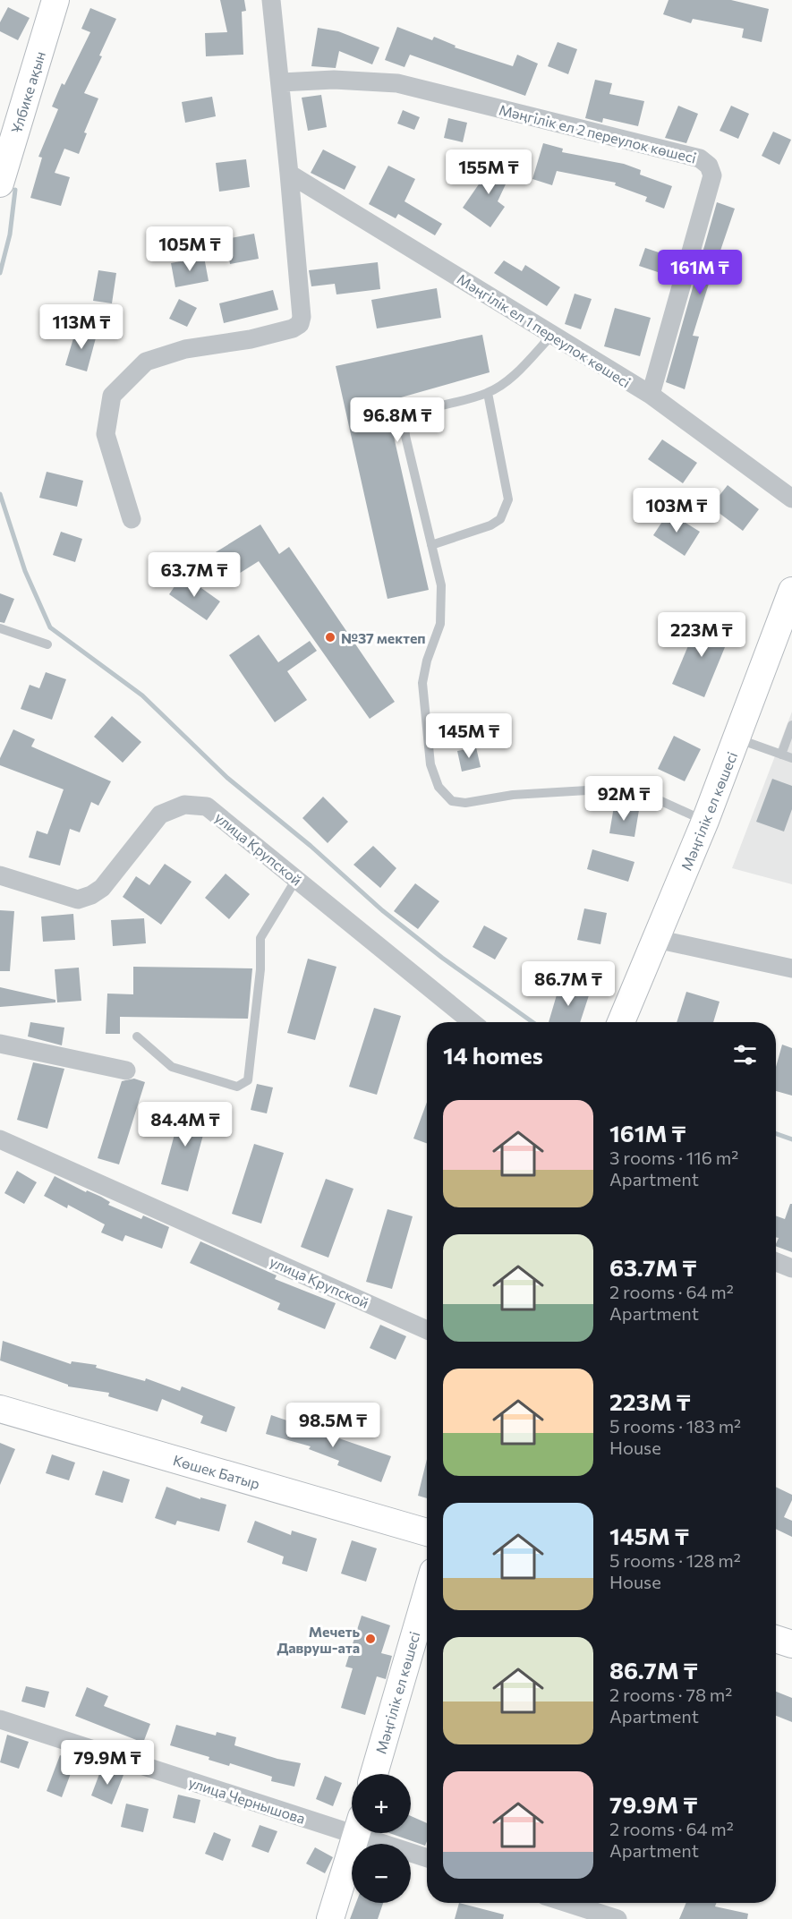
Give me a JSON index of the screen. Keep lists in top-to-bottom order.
{
  "streets": {
    "street": [
      "Ұлбике ақын",
      "Мәңгілік ел 2 переулок көшесі",
      "Мәңгілік ел 1 переулок көшесі",
      "Мәңгілік ел көшесі",
      "улица Крупской",
      "Көшек Батыр",
      "улица Чернышова"
    ]
  },
  "crossings": [
    ["Мәңгілік ел 2 переулок көшесі", "Мәңгілік ел 1 переулок көшесі"]
  ],
  "places": ["№37 мектеп", "Мечеть Давруш-ата"],
  "page": {
    "price": [
      "155M ₸",
      "105M ₸",
      "161M ₸",
      "113M ₸",
      "96.8M ₸",
      "103M ₸",
      "63.7M ₸",
      "223M ₸",
      "145M ₸",
      "92M ₸",
      "86.7M ₸",
      "84.4M ₸",
      "98.5M ₸",
      "79.9M ₸"
    ],
    "heading": "14 homes",
    "list": [
      {
        "name": "161M ₸",
        "note": "3 rooms · 116 m² · Apartment"
      },
      {
        "name": "63.7M ₸",
        "note": "2 rooms · 64 m² · Apartment"
      },
      {
        "name": "223M ₸",
        "note": "5 rooms · 183 m² · House"
      },
      {
        "name": "145M ₸",
        "note": "5 rooms · 128 m² · House"
      },
      {
        "name": "86.7M ₸",
        "note": "2 rooms · 78 m² · Apartment"
      },
      {
        "name": "79.9M ₸",
        "note": "2 rooms · 64 m² · Apartment"
      }
    ],
    "map_buttons": ["+", "−"]
  }
}
